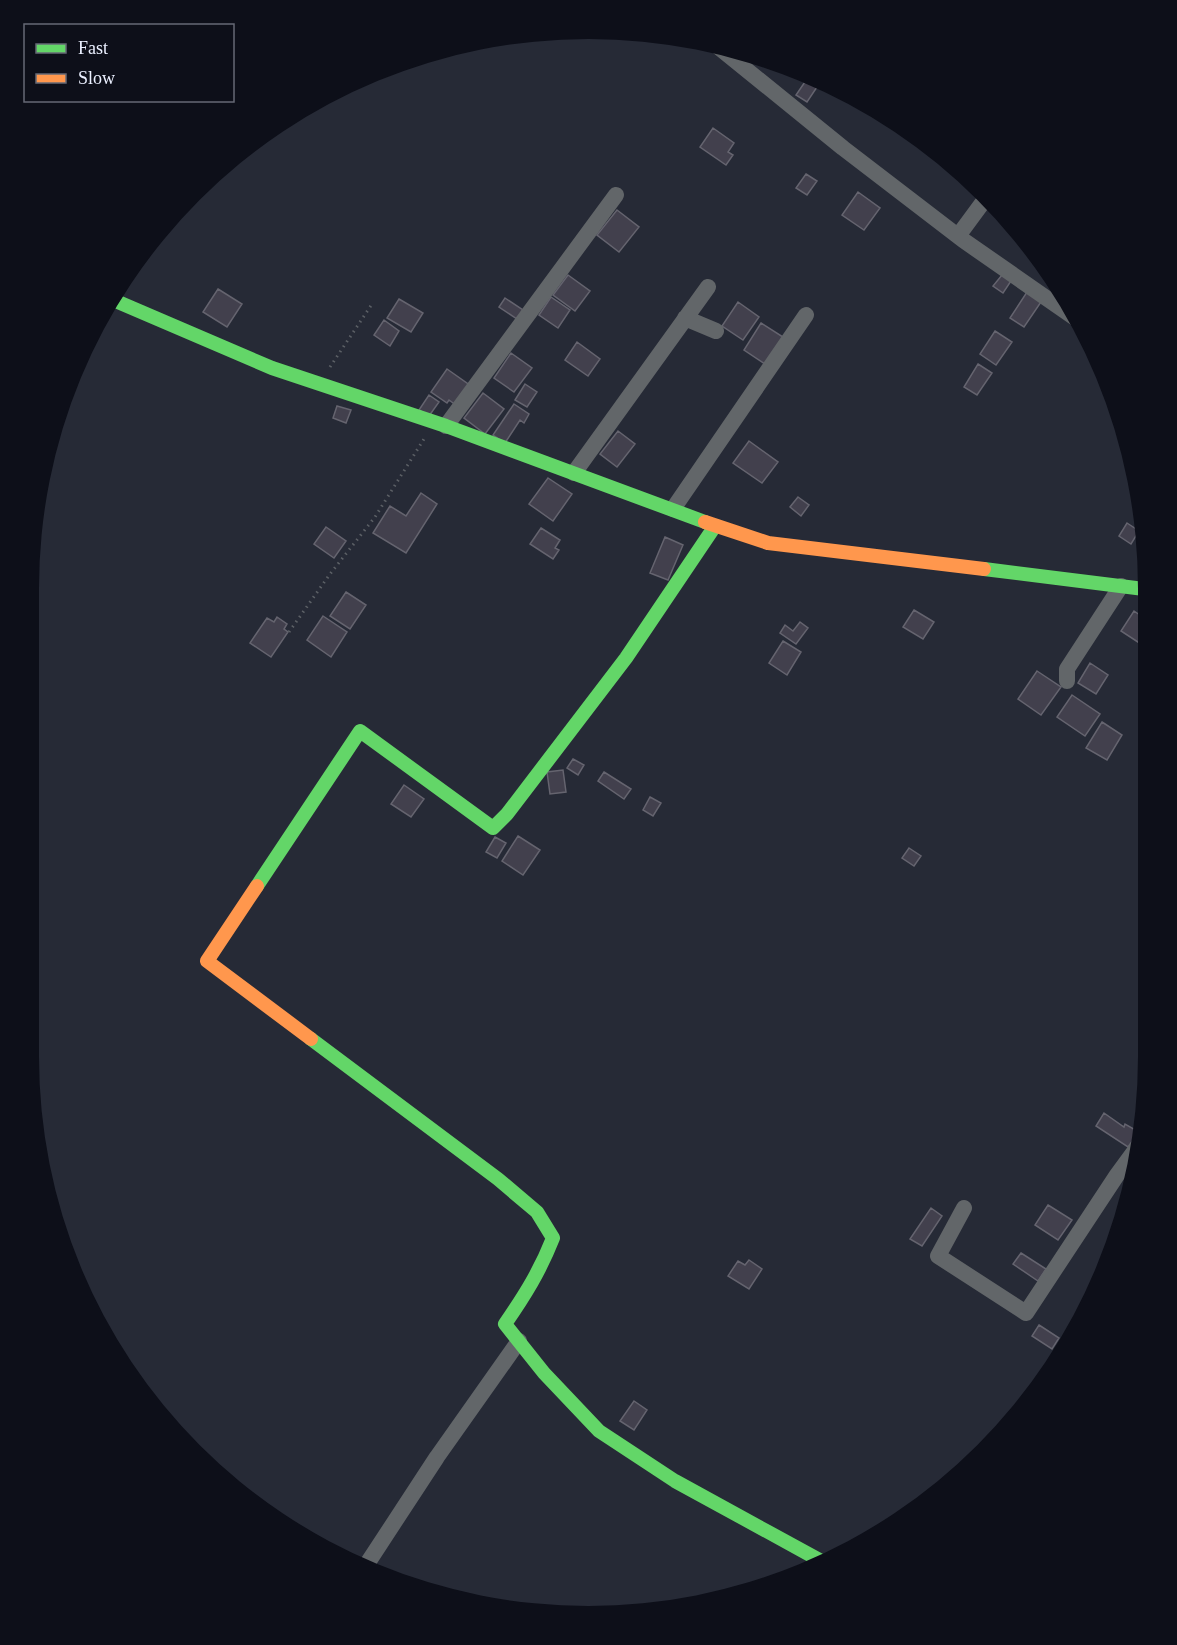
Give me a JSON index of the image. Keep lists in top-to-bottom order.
{
  "legend": ["Fast", "Slow"]
}
